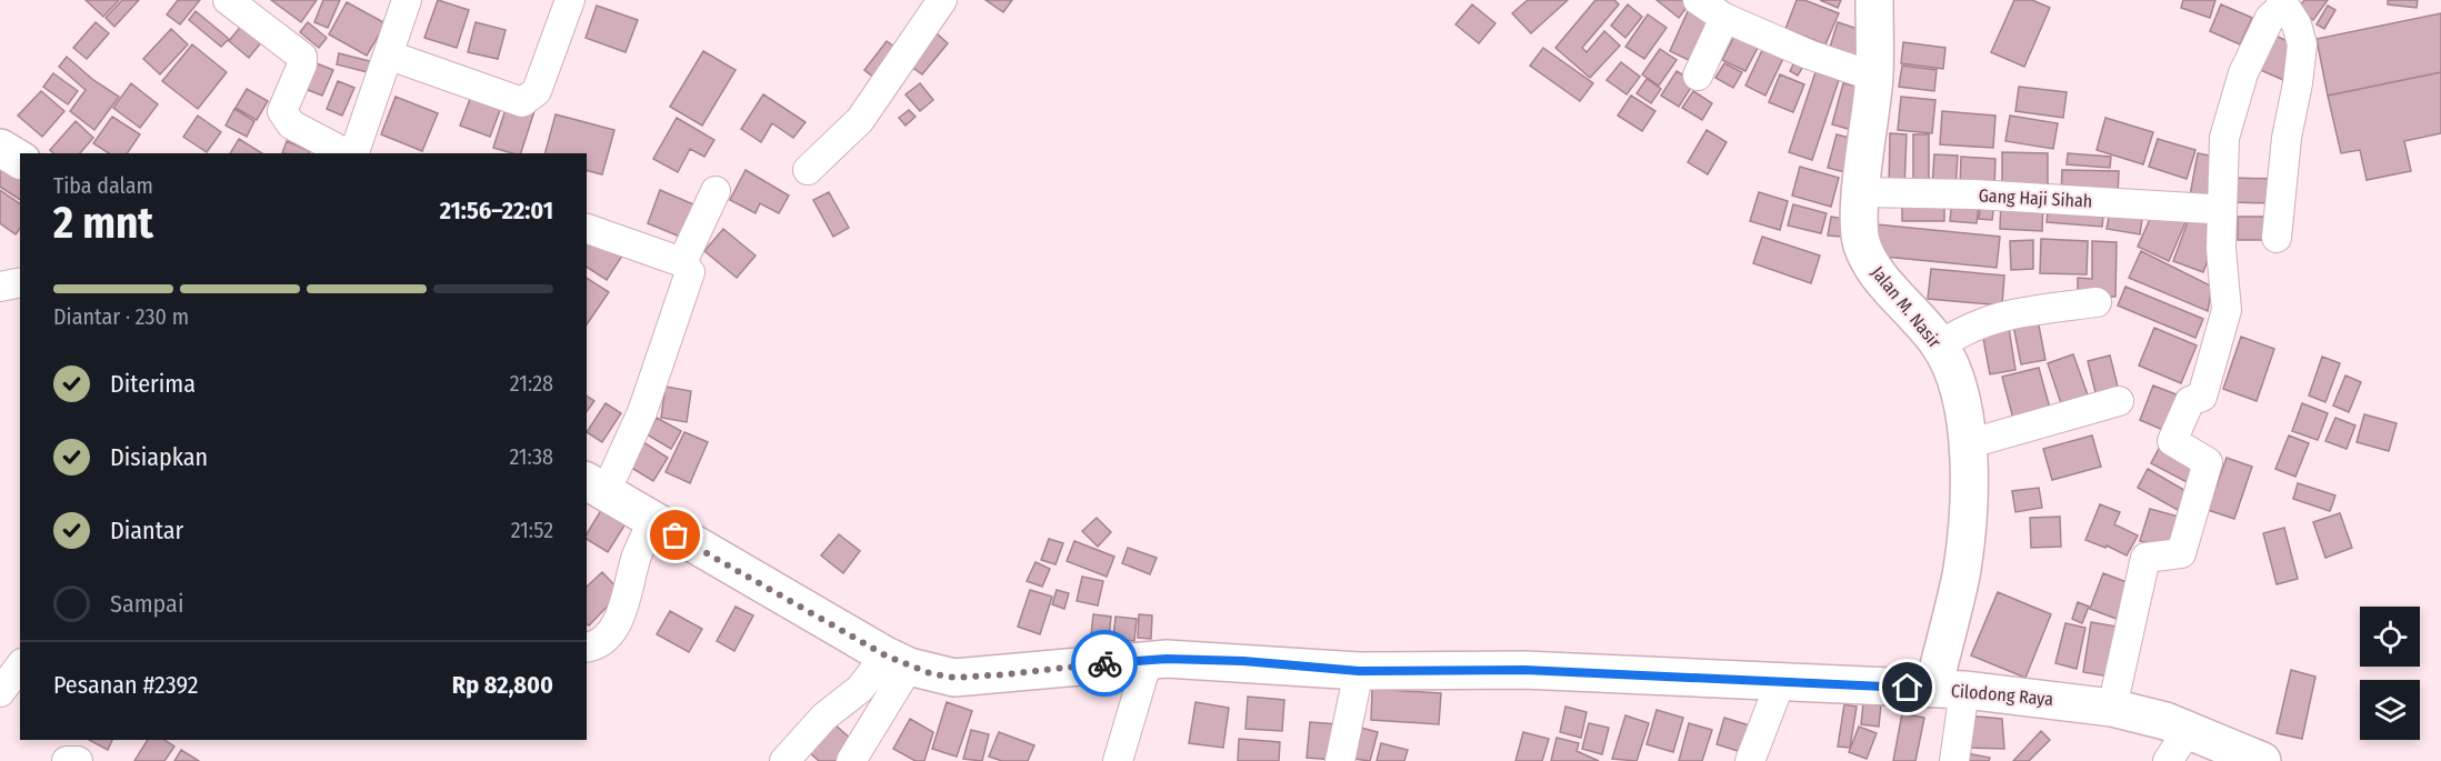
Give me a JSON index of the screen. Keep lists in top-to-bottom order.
{
  "streets": {
    "street": ["Gang Haji Sihah", "Jalan M. Nasir", "Cilodong Raya"]
  },
  "crossings": [
    ["Gang Haji Sihah", "Jalan M. Nasir"],
    ["Jalan M. Nasir", "Cilodong Raya"]
  ],
  "page": {
    "heading": ["2 mnt", "Tiba dalam", "21:56–22:01"],
    "panel": ["Pesanan #2392", "Rp 82,800"],
    "bar": "Diantar · 230 m",
    "list": [
      ["Diterima", "21:28"],
      ["Disiapkan", "21:38"],
      ["Diantar", "21:52"],
      "Sampai"
    ]
  }
}
